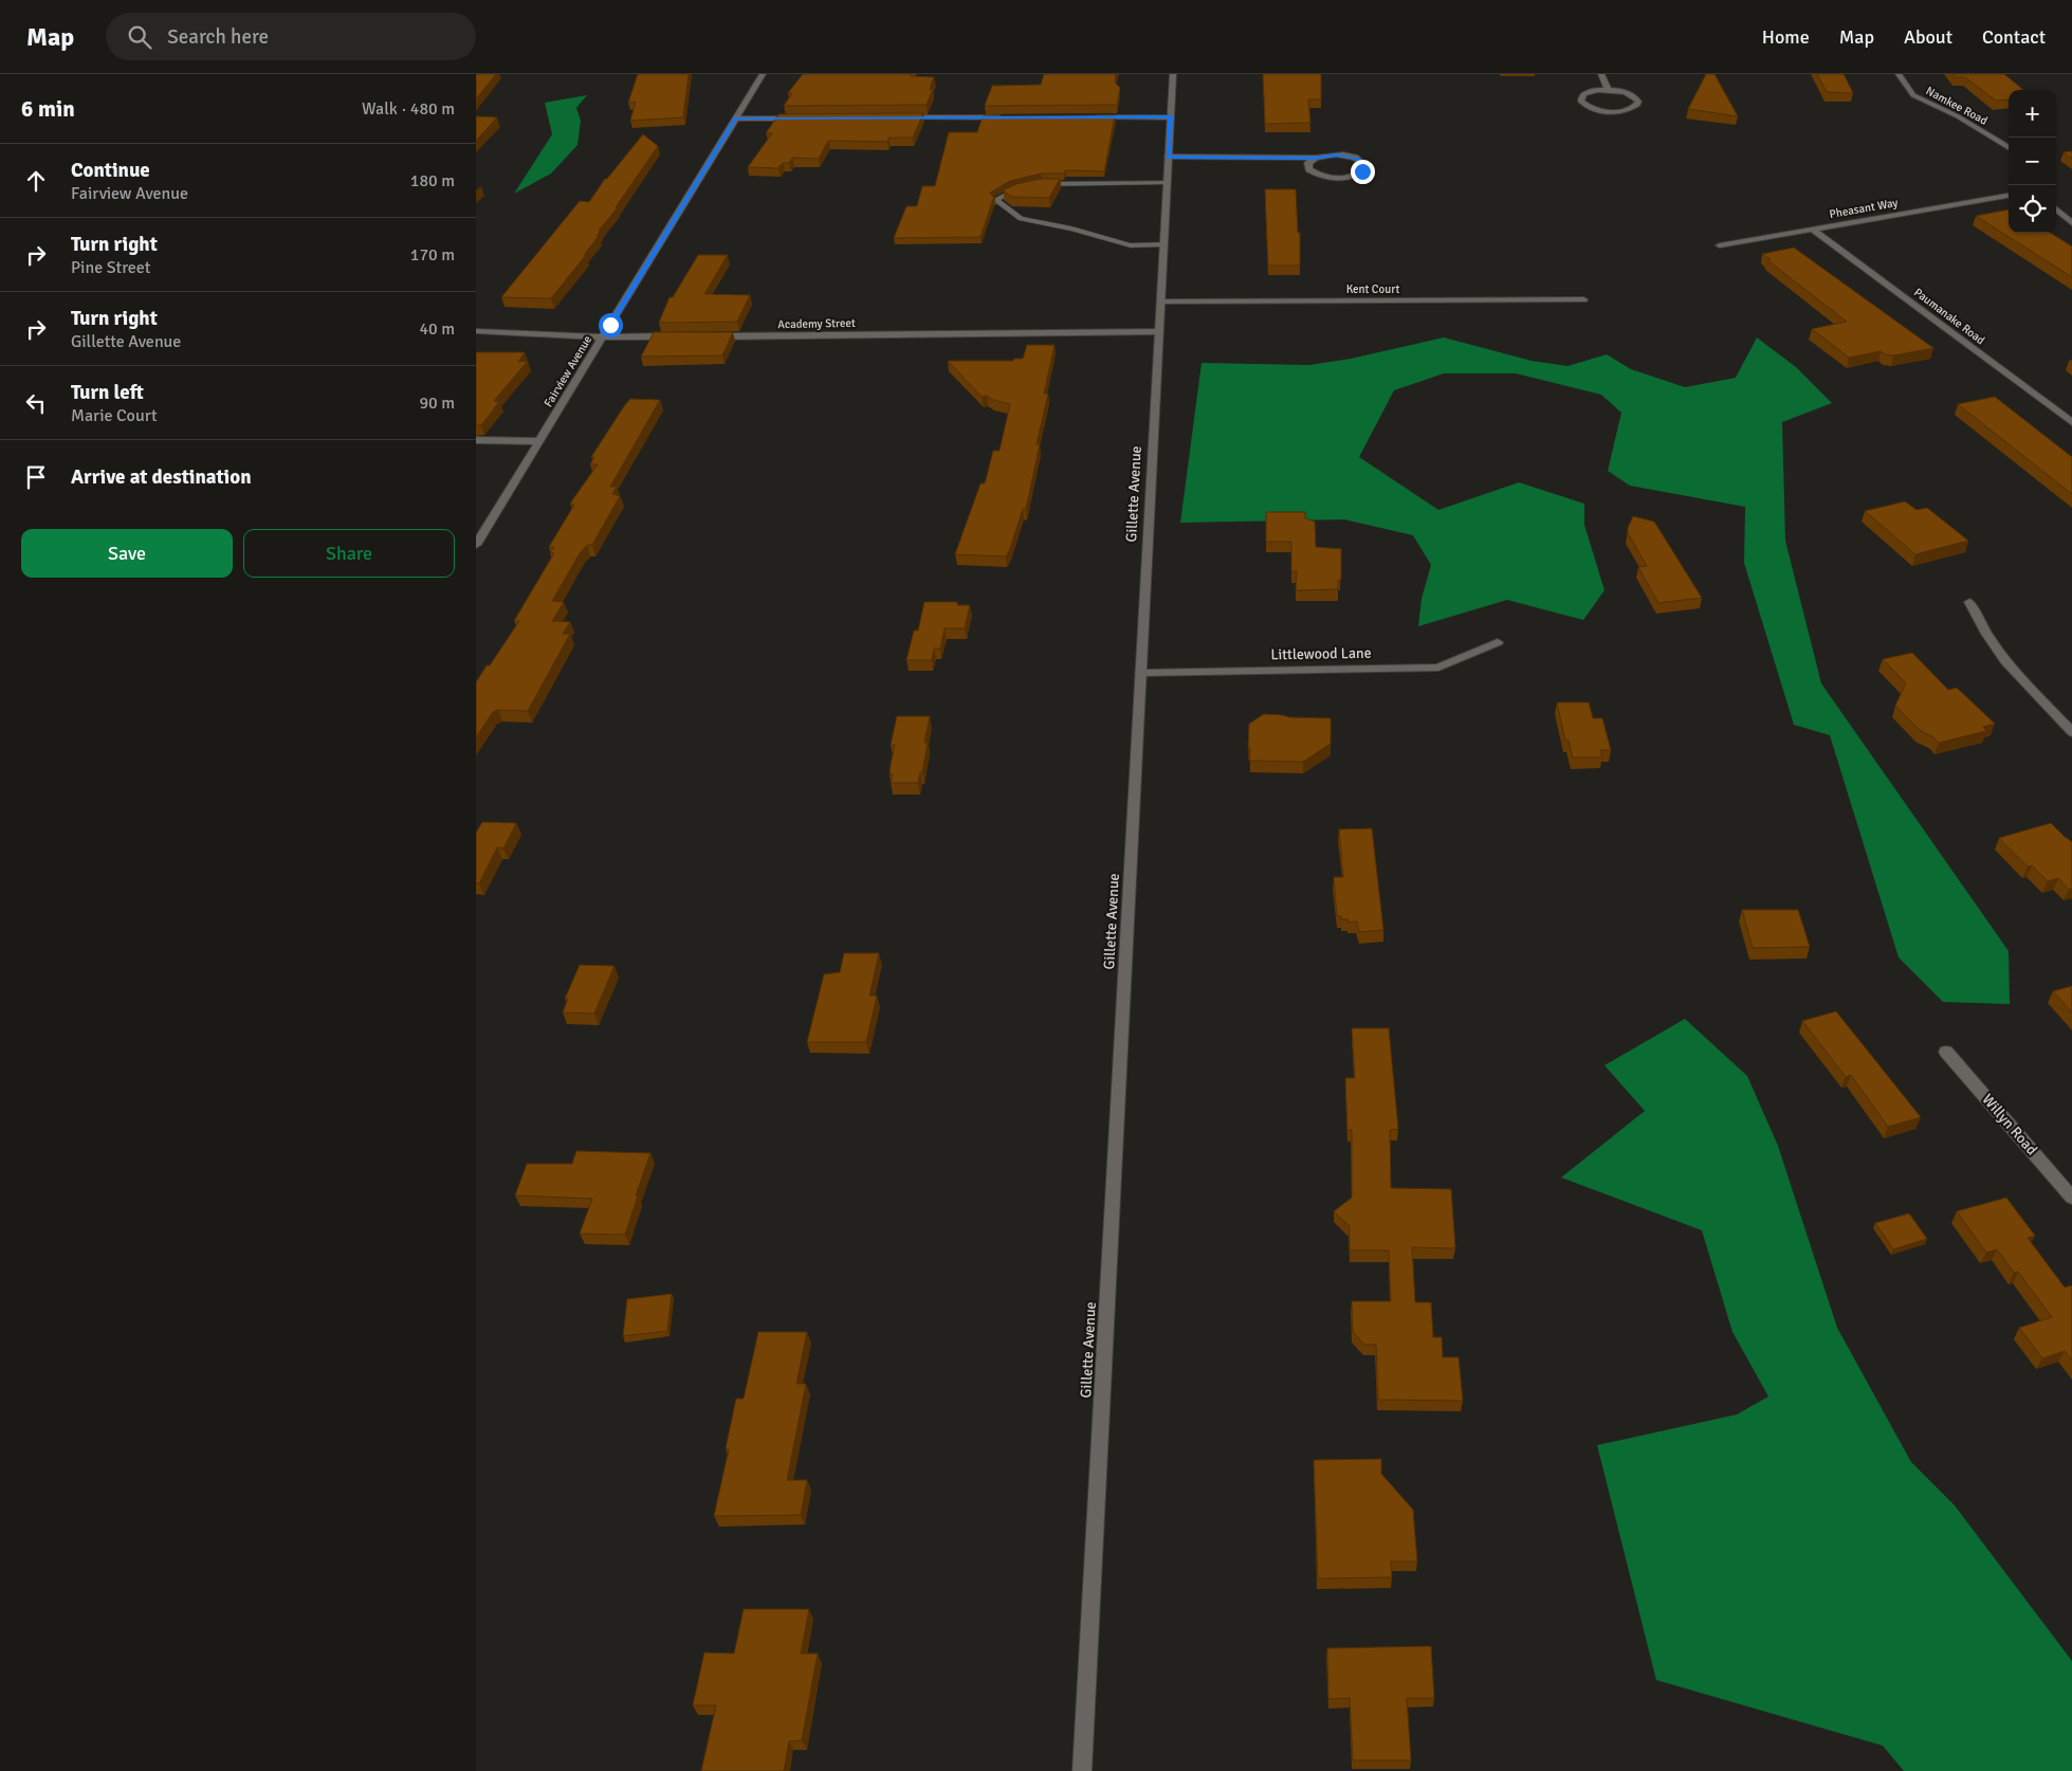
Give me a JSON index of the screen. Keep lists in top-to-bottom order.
{
  "streets": {
    "street": [
      "Namkee Road",
      "Pheasant Way",
      "Kent Court",
      "Paumanake Road",
      "Academy Street",
      "Fairview Avenue",
      "Gillette Avenue",
      "Littlewood Lane",
      "Willyn Road"
    ]
  },
  "crossings": [
    ["Pheasant Way", "Paumanake Road"],
    ["Kent Court", "Gillette Avenue"],
    ["Academy Street", "Gillette Avenue"],
    ["Gillette Avenue", "Littlewood Lane"]
  ],
  "page": {
    "header": "Map",
    "search": "Search here",
    "nav": [
      "Home",
      "Map",
      "About",
      "Contact"
    ],
    "heading": ["6 min", "Walk · 480 m"],
    "map_buttons": ["+", "−"],
    "list": [
      ["Continue", "Fairview Avenue", "180 m"],
      ["Turn right", "Pine Street", "170 m"],
      ["Turn right", "Gillette Avenue", "40 m"],
      ["Turn left", "Marie Court", "90 m"],
      "Arrive at destination"
    ],
    "buttons": ["Save", "Share"]
  }
}
